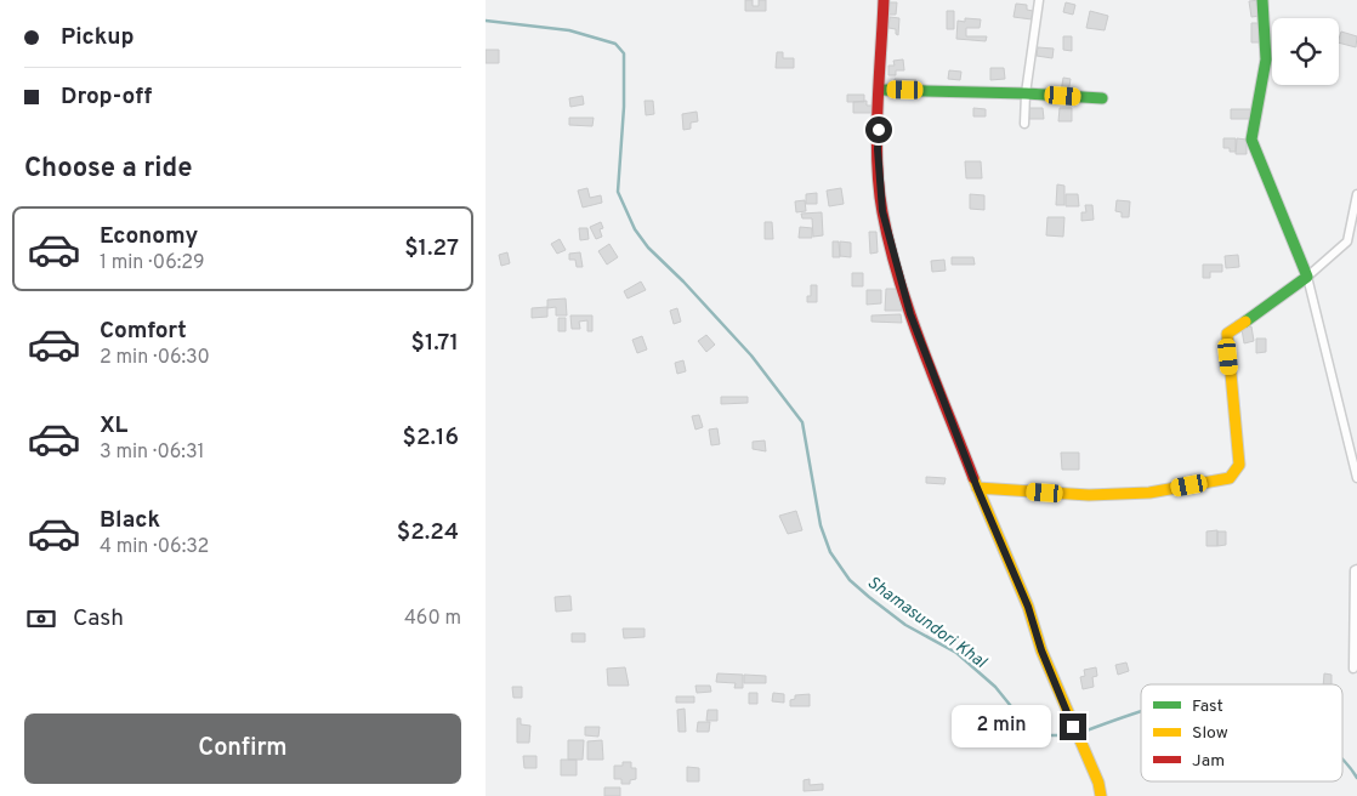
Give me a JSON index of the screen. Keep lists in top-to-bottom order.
{
  "water": ["Shamasundori Khal"],
  "legend": ["Fast", "Slow", "Jam"],
  "page": {
    "banner": ["Pickup", "Drop-off"],
    "heading": "Choose a ride",
    "list": [
      {
        "name": "Economy",
        "note": "1 min · 06:29",
        "value": "$1.27"
      },
      {
        "name": "Comfort",
        "note": "2 min · 06:30",
        "value": "$1.71"
      },
      {
        "name": "XL",
        "note": "3 min · 06:31",
        "value": "$2.16"
      },
      {
        "name": "Black",
        "note": "4 min · 06:32",
        "value": "$2.24"
      }
    ],
    "pay": ["Cash", "460 m"],
    "buttons": "Confirm",
    "bubble": "2 min"
  }
}
